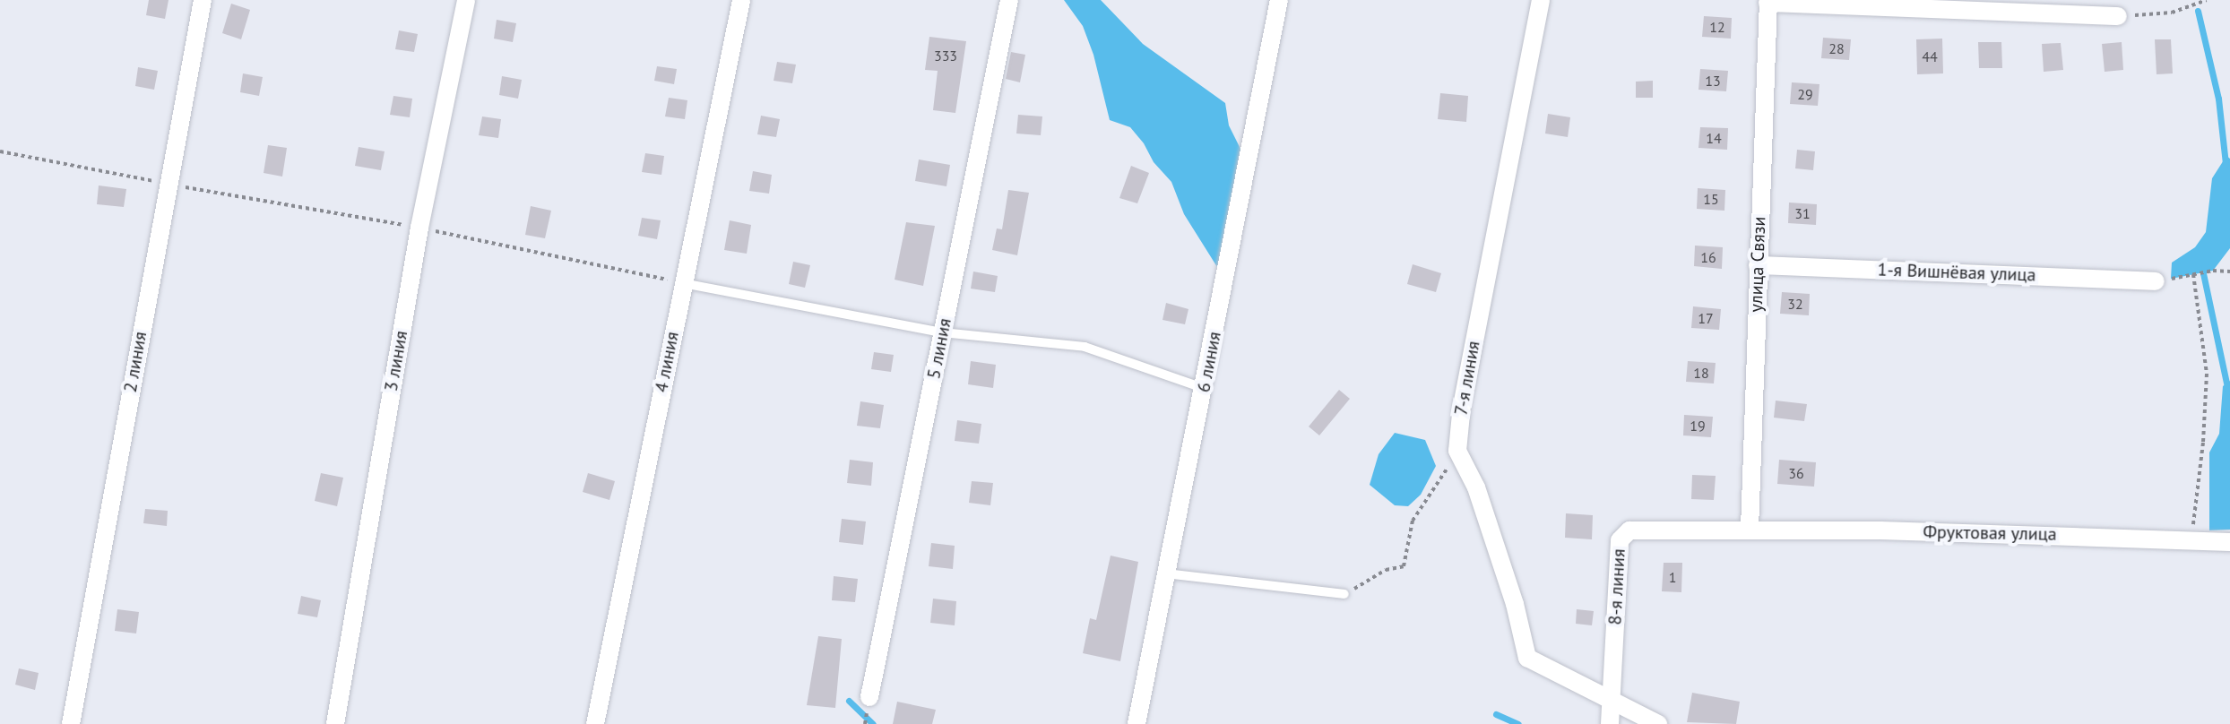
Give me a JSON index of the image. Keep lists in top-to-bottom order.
{
  "streets": {
    "street": [
      "улица Связи",
      "1-я Вишнёвая улица",
      "5 линия",
      "3 линия",
      "2 линия",
      "4 линия",
      "6 линия",
      "7-я линия",
      "Фруктовая улица",
      "8-я линия"
    ]
  },
  "crossings": [
    ["улица Связи", "1-я Вишнёвая улица"],
    ["улица Связи", "Фруктовая улица"],
    ["улица Связи", "8-я линия"],
    ["Фруктовая улица", "8-я линия"]
  ],
  "house_numbers": [
    "12",
    "28",
    "333",
    "44",
    "13",
    "29",
    "14",
    "15",
    "31",
    "16",
    "32",
    "17",
    "18",
    "19",
    "36",
    "1"
  ]
}
